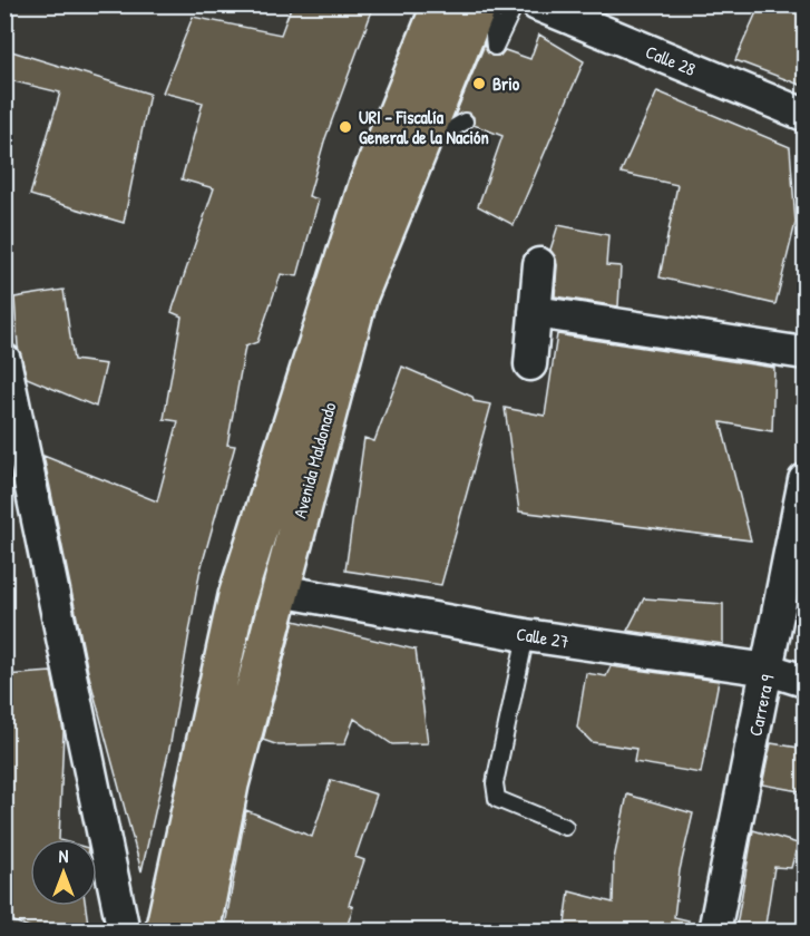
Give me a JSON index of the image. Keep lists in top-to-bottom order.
{
  "streets": {
    "main road": ["Avenida Maldonado"],
    "street": ["Calle 28", "Calle 27", "Carrera 9"]
  },
  "crossings": [
    ["Avenida Maldonado", "Calle 27"],
    ["Calle 27", "Carrera 9"]
  ],
  "places": ["Brio", "URI - Fiscalía General de la Nación"],
  "north": "top"
}
